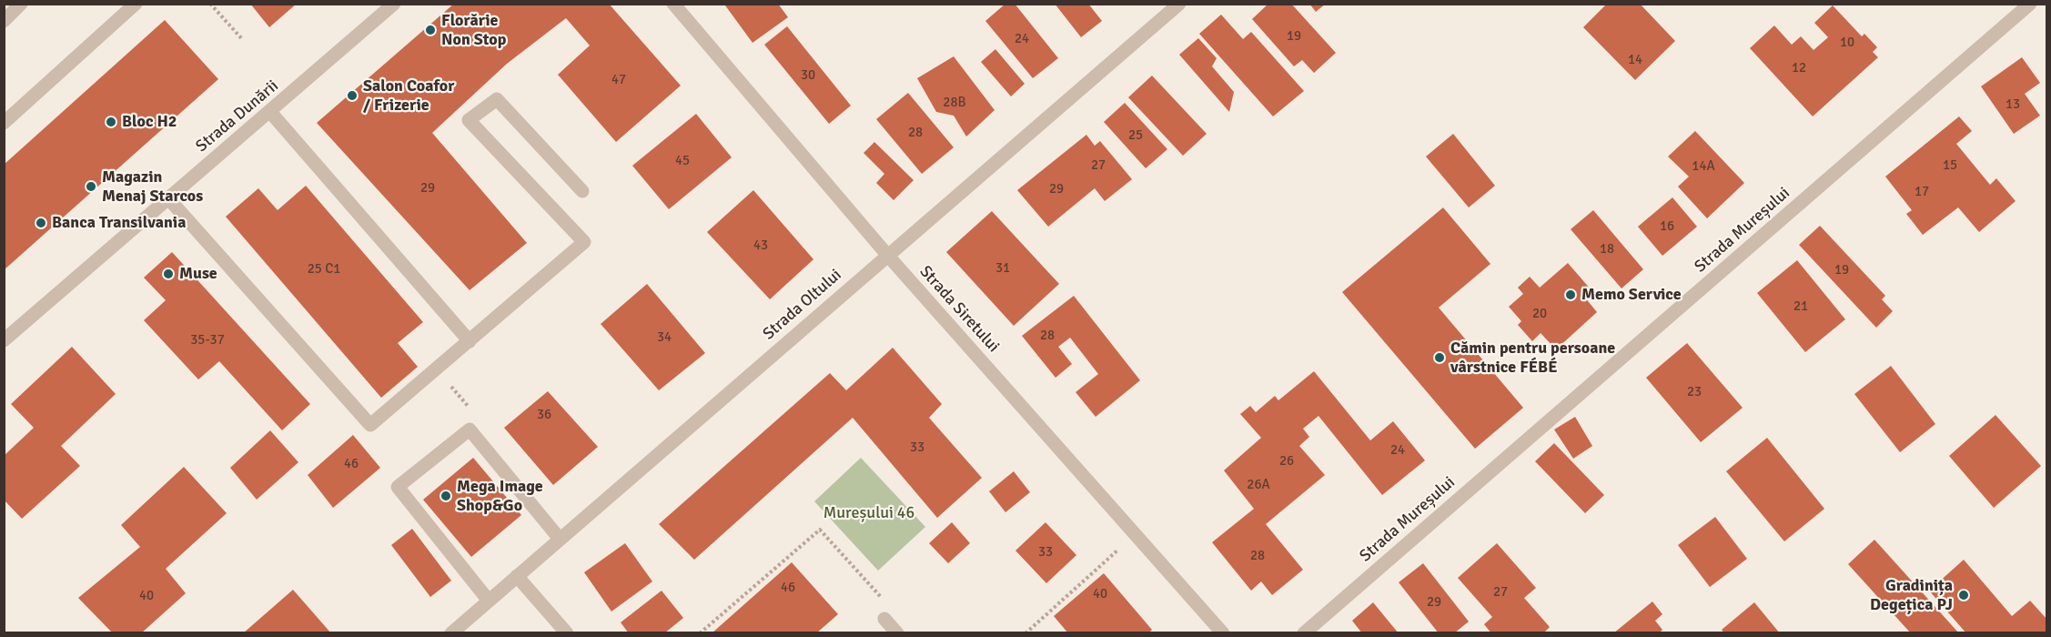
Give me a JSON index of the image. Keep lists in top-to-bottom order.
{
  "streets": {
    "street": [
      "Strada Dunării",
      "Strada Mureșului",
      "Strada Oltului",
      "Strada Siretului"
    ]
  },
  "crossings": [
    ["Strada Oltului", "Strada Siretului"]
  ],
  "parks": ["Mureșului 46"],
  "places": [
    "Florărie Non Stop",
    "Salon Coafor / Frizerie",
    "Bloc H2",
    "Magazin Menaj Starcos",
    "Banca Transilvania",
    "Muse",
    "Memo Service",
    "Cămin pentru persoane vârstnice FÉBÉ",
    "Mega Image Shop&Go",
    "Gradinița Degețica PJ"
  ],
  "house_numbers": [
    "19",
    "24",
    "10",
    "14",
    "12",
    "30",
    "47",
    "28B",
    "13",
    "28",
    "25",
    "45",
    "27",
    "15",
    "14A",
    "29",
    "29",
    "17",
    "16",
    "43",
    "18",
    "31",
    "25 C1",
    "19",
    "21",
    "20",
    "28",
    "34",
    "35-37",
    "23",
    "36",
    "33",
    "24",
    "26",
    "46",
    "26A",
    "33",
    "28",
    "46",
    "27",
    "40",
    "40",
    "29"
  ]
}
